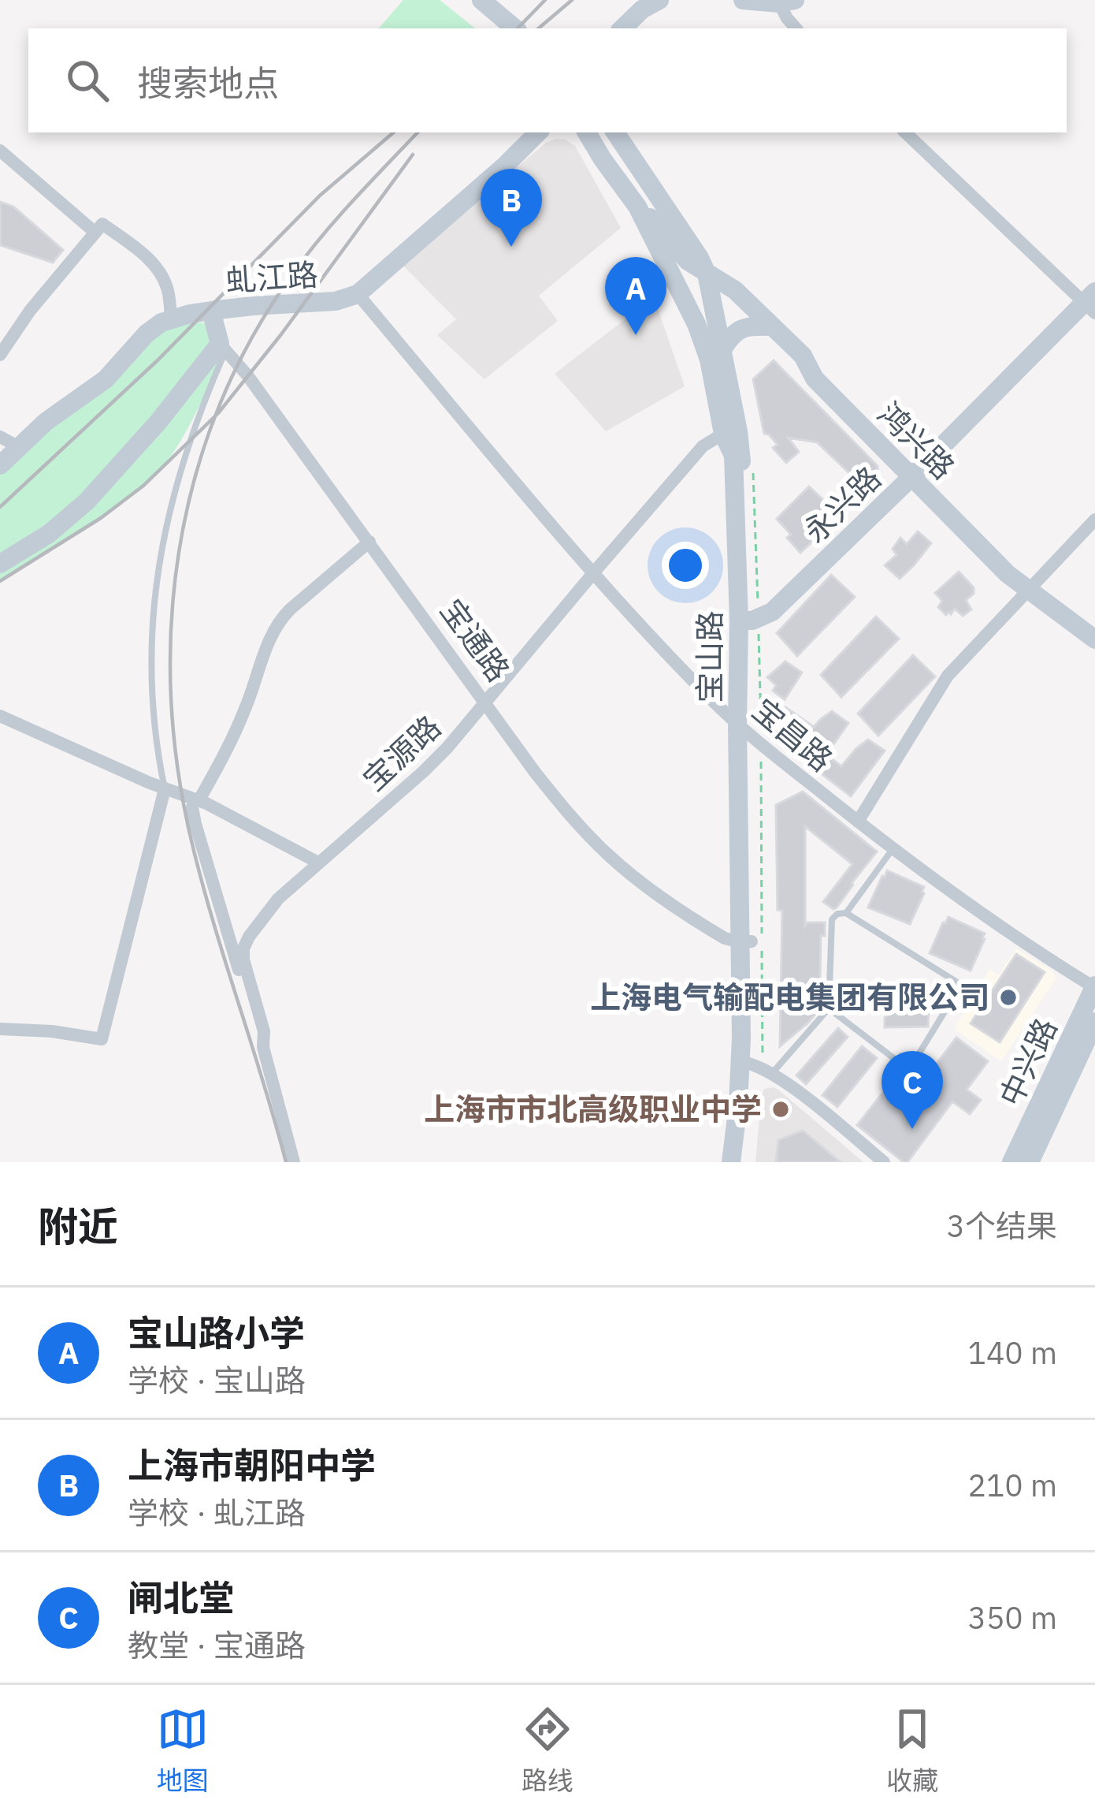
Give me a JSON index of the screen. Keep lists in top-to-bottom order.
{
  "streets": {
    "street": [
      "虬江路",
      "鸿兴路",
      "永兴路",
      "宝通路",
      "宝山路",
      "宝昌路",
      "宝源路",
      "中兴路"
    ]
  },
  "crossings": [
    ["虬江路", "宝通路"],
    ["虬江路", "宝昌路"],
    ["鸿兴路", "永兴路"],
    ["鸿兴路", "宝山路"],
    ["永兴路", "宝山路"],
    ["宝通路", "宝山路"],
    ["宝通路", "宝源路"],
    ["宝山路", "宝昌路"],
    ["宝山路", "宝源路"],
    ["宝昌路", "宝源路"],
    ["宝昌路", "中兴路"]
  ],
  "places": ["上海电气输配电集团有限公司", "上海市市北高级职业中学"],
  "page": {
    "search": "搜索地点",
    "pins": ["B", "A", "C"],
    "heading": ["附近", "3个结果"],
    "list": [
      {
        "mark": "A",
        "name": "宝山路小学",
        "note": "学校 · 宝山路",
        "value": "140 m"
      },
      {
        "mark": "B",
        "name": "上海市朝阳中学",
        "note": "学校 · 虬江路",
        "value": "210 m"
      },
      {
        "mark": "C",
        "name": "闸北堂",
        "note": "教堂 · 宝通路",
        "value": "350 m"
      }
    ],
    "nav": ["地图", "路线", "收藏"]
  }
}
